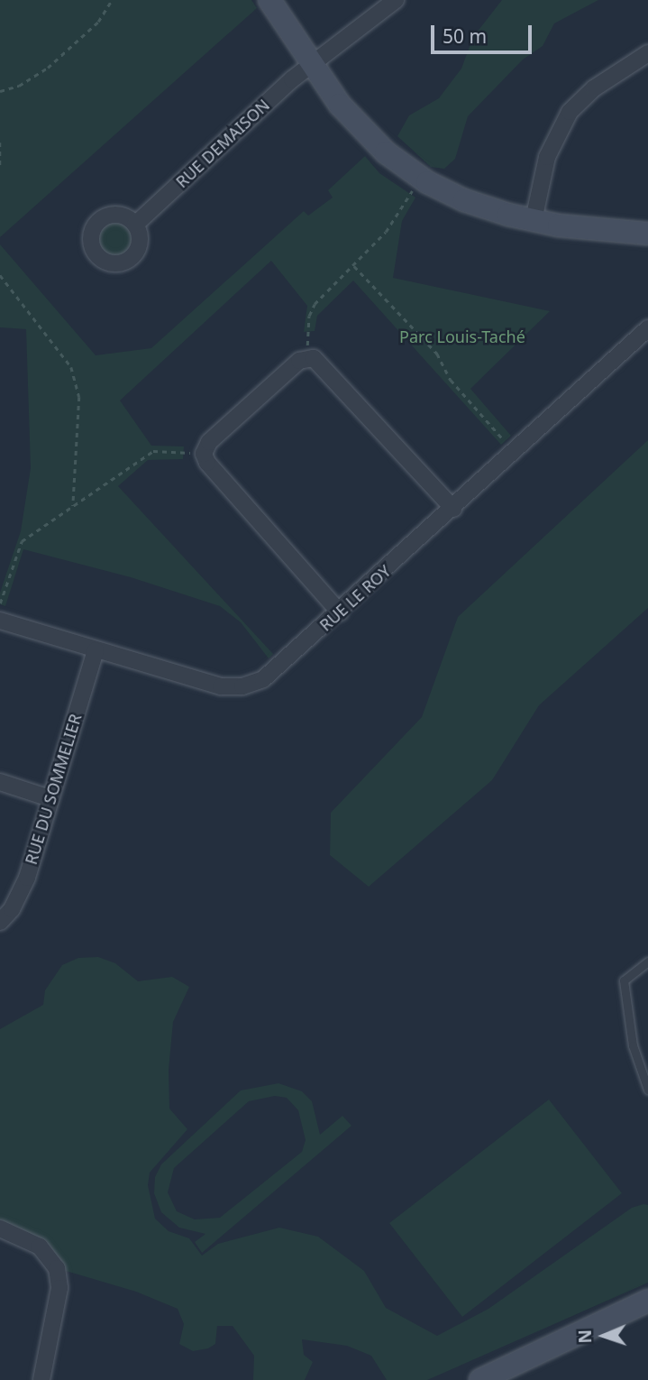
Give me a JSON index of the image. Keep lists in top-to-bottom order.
{
  "streets": {
    "street": ["RUE DEMAISON", "RUE LE ROY", "RUE DU SOMMELIER"]
  },
  "crossings": [
    ["RUE LE ROY", "RUE DU SOMMELIER"]
  ],
  "parks": ["Parc Louis-Taché"],
  "scale_bar": "50 m",
  "north": "left"
}
